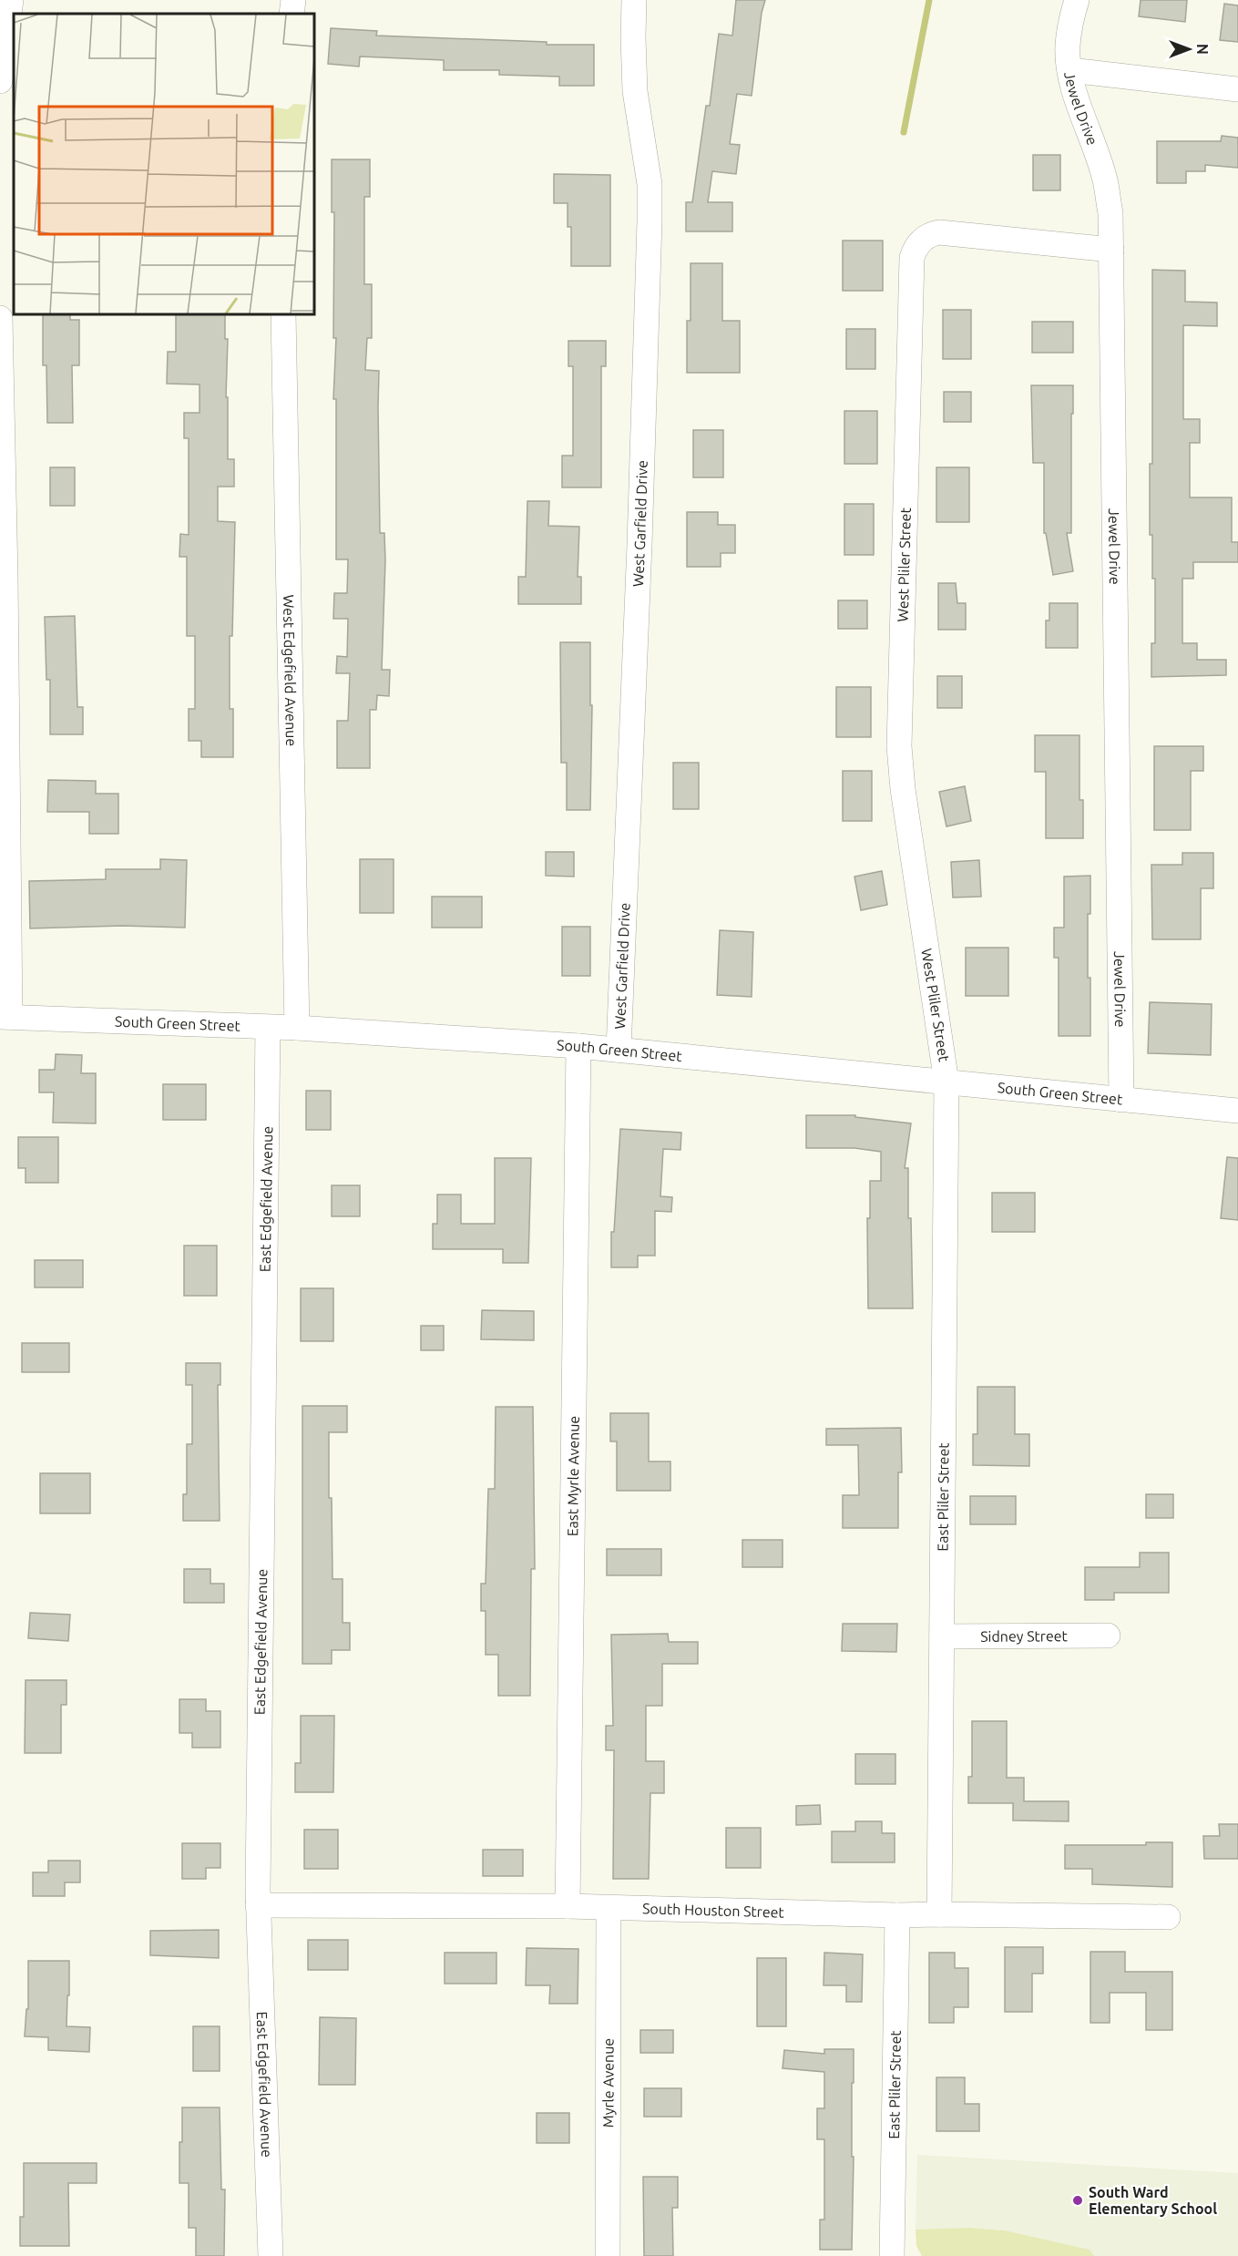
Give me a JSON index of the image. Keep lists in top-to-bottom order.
{
  "streets": {
    "street": [
      "Jewel Drive",
      "West Garfield Drive",
      "West Pliler Street",
      "West Edgefield Avenue",
      "South Green Street",
      "East Edgefield Avenue",
      "East Myrle Avenue",
      "East Pliler Street",
      "Sidney Street",
      "South Houston Street",
      "Myrle Avenue"
    ]
  },
  "crossings": [
    ["Jewel Drive", "West Pliler Street"],
    ["Jewel Drive", "South Green Street"],
    ["West Garfield Drive", "South Green Street"],
    ["West Pliler Street", "South Green Street"],
    ["West Pliler Street", "East Pliler Street"],
    ["West Edgefield Avenue", "South Green Street"],
    ["South Green Street", "East Edgefield Avenue"],
    ["South Green Street", "East Myrle Avenue"],
    ["South Green Street", "East Pliler Street"],
    ["East Edgefield Avenue", "South Houston Street"],
    ["East Myrle Avenue", "South Houston Street"],
    ["East Pliler Street", "Sidney Street"],
    ["East Pliler Street", "South Houston Street"],
    ["South Houston Street", "Myrle Avenue"]
  ],
  "places": ["South Ward Elementary School"],
  "north": "right"
}
